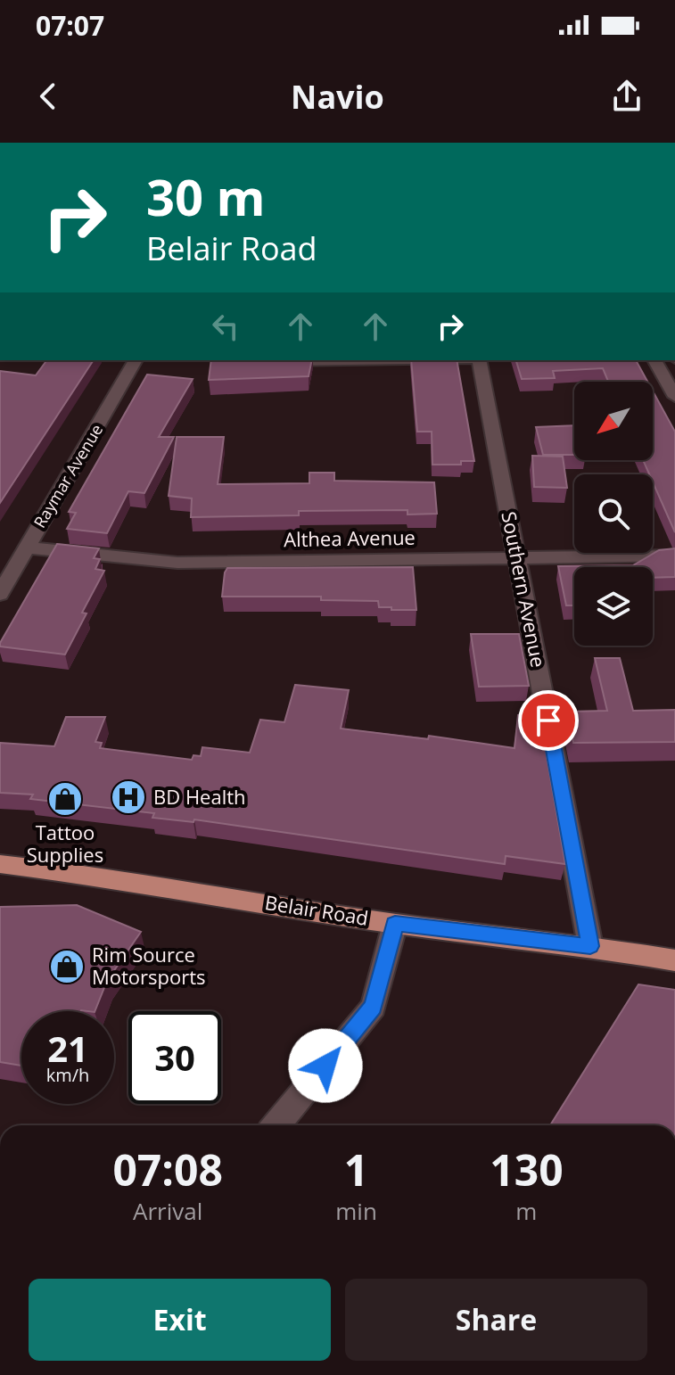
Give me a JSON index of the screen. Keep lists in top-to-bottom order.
{
  "streets": {
    "main road": ["Belair Road"],
    "street": ["Raymar Avenue", "Althea Avenue", "Southern Avenue"]
  },
  "crossings": [
    ["Raymar Avenue", "Althea Avenue"],
    ["Althea Avenue", "Southern Avenue"],
    ["Southern Avenue", "Belair Road"]
  ],
  "places": {
    "hospital": ["BD Health"],
    "shop": ["Tattoo Supplies", "Rim Source Motorsports"]
  },
  "north": "bottom left",
  "page": {
    "status": "07:07",
    "header": "Navio",
    "turn": ["30 m", "Belair Road"],
    "speed": "21 km/h",
    "limit": "30",
    "eta": [
      "07:08",
      "Arrival",
      "1",
      "min",
      "130",
      "m"
    ],
    "buttons": ["Exit", "Share"]
  }
}
